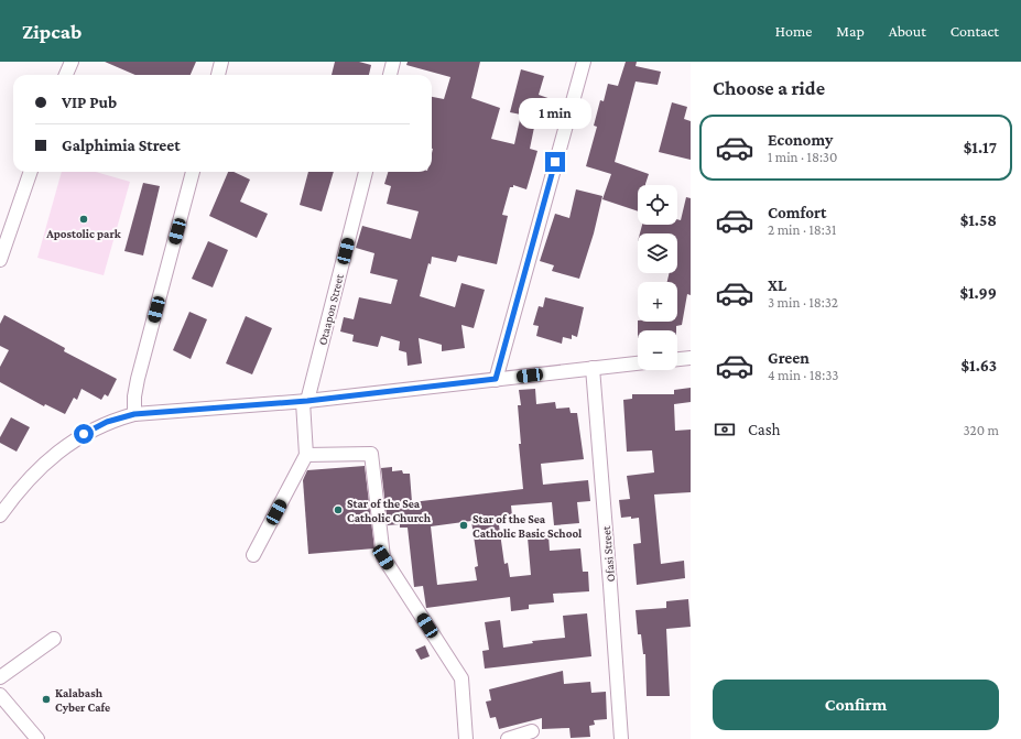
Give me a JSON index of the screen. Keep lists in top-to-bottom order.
{
  "streets": {
    "street": ["Otaapon Street", "Ofasi Street"]
  },
  "places": [
    "Apostolic park",
    "Star of the Sea Catholic Church",
    "Star of the Sea Catholic Basic School",
    "Kalabash Cyber Cafe"
  ],
  "page": {
    "header": "Zipcab",
    "nav": [
      "Home",
      "Map",
      "About",
      "Contact"
    ],
    "heading": "Choose a ride",
    "banner": ["VIP Pub", "Galphimia Street"],
    "bubble": "1 min",
    "list": [
      {
        "name": "Economy",
        "note": "1 min · 18:30",
        "value": "$1.17"
      },
      {
        "name": "Comfort",
        "note": "2 min · 18:31",
        "value": "$1.58"
      },
      {
        "name": "XL",
        "note": "3 min · 18:32",
        "value": "$1.99"
      },
      {
        "name": "Green",
        "note": "4 min · 18:33",
        "value": "$1.63"
      }
    ],
    "map_buttons": ["+", "−"],
    "pay": ["Cash", "320 m"],
    "buttons": "Confirm"
  }
}
